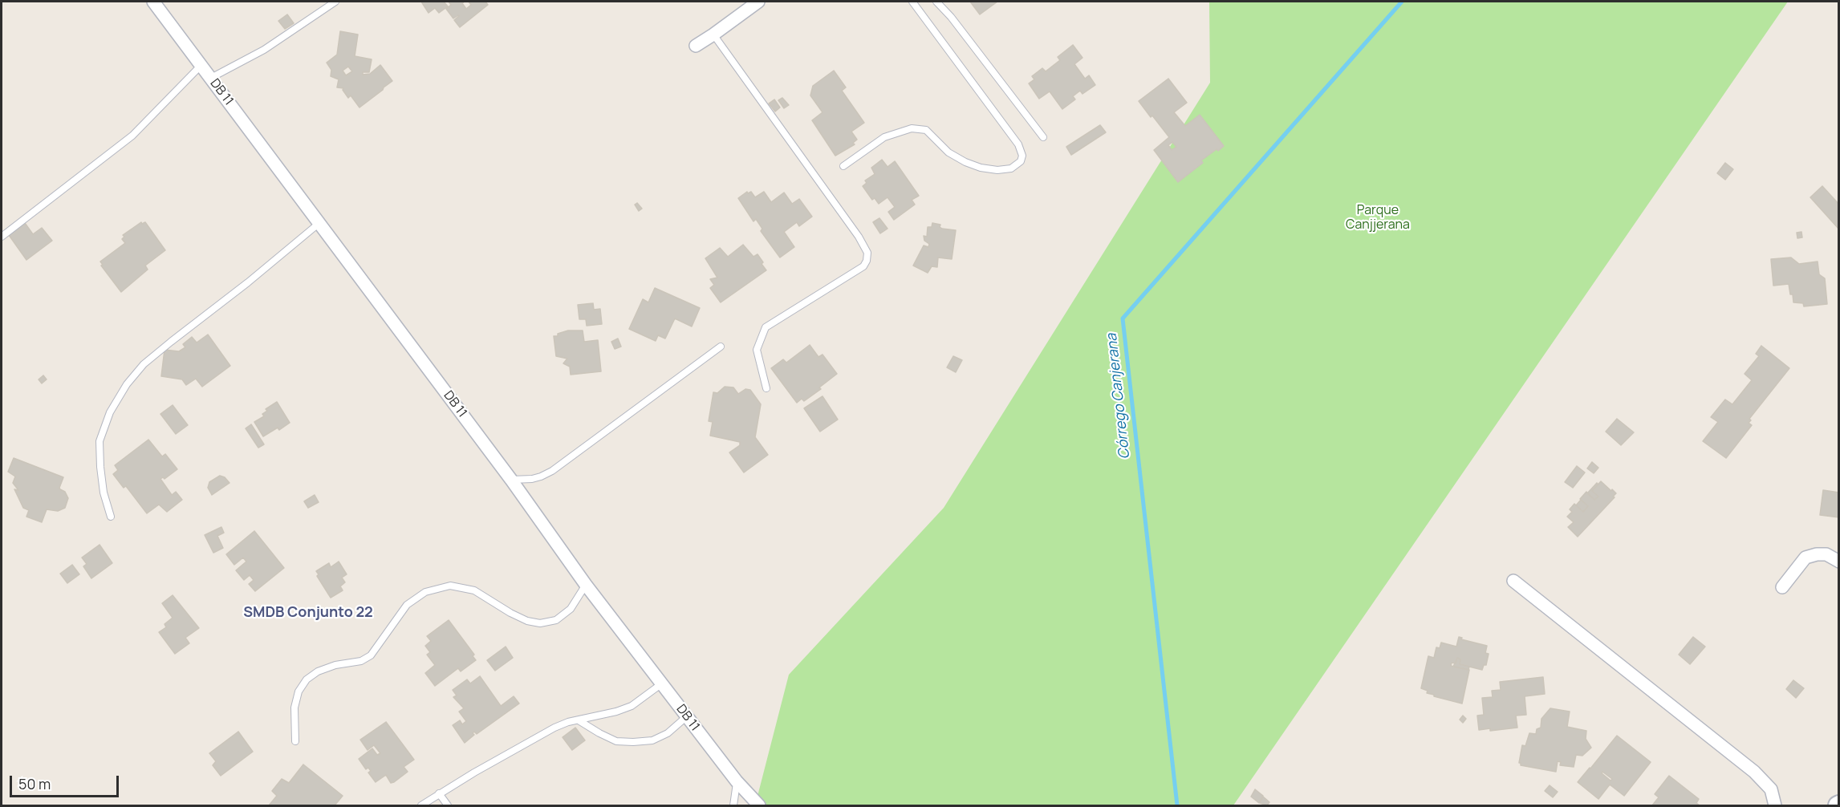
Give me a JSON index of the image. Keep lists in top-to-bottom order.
{
  "streets": {
    "street": ["DB 11"]
  },
  "districts": ["SMDB Conjunto 22"],
  "water": ["Córrego Canjerana"],
  "parks": ["Parque Canjjerana"],
  "scale_bar": "50 m"
}
